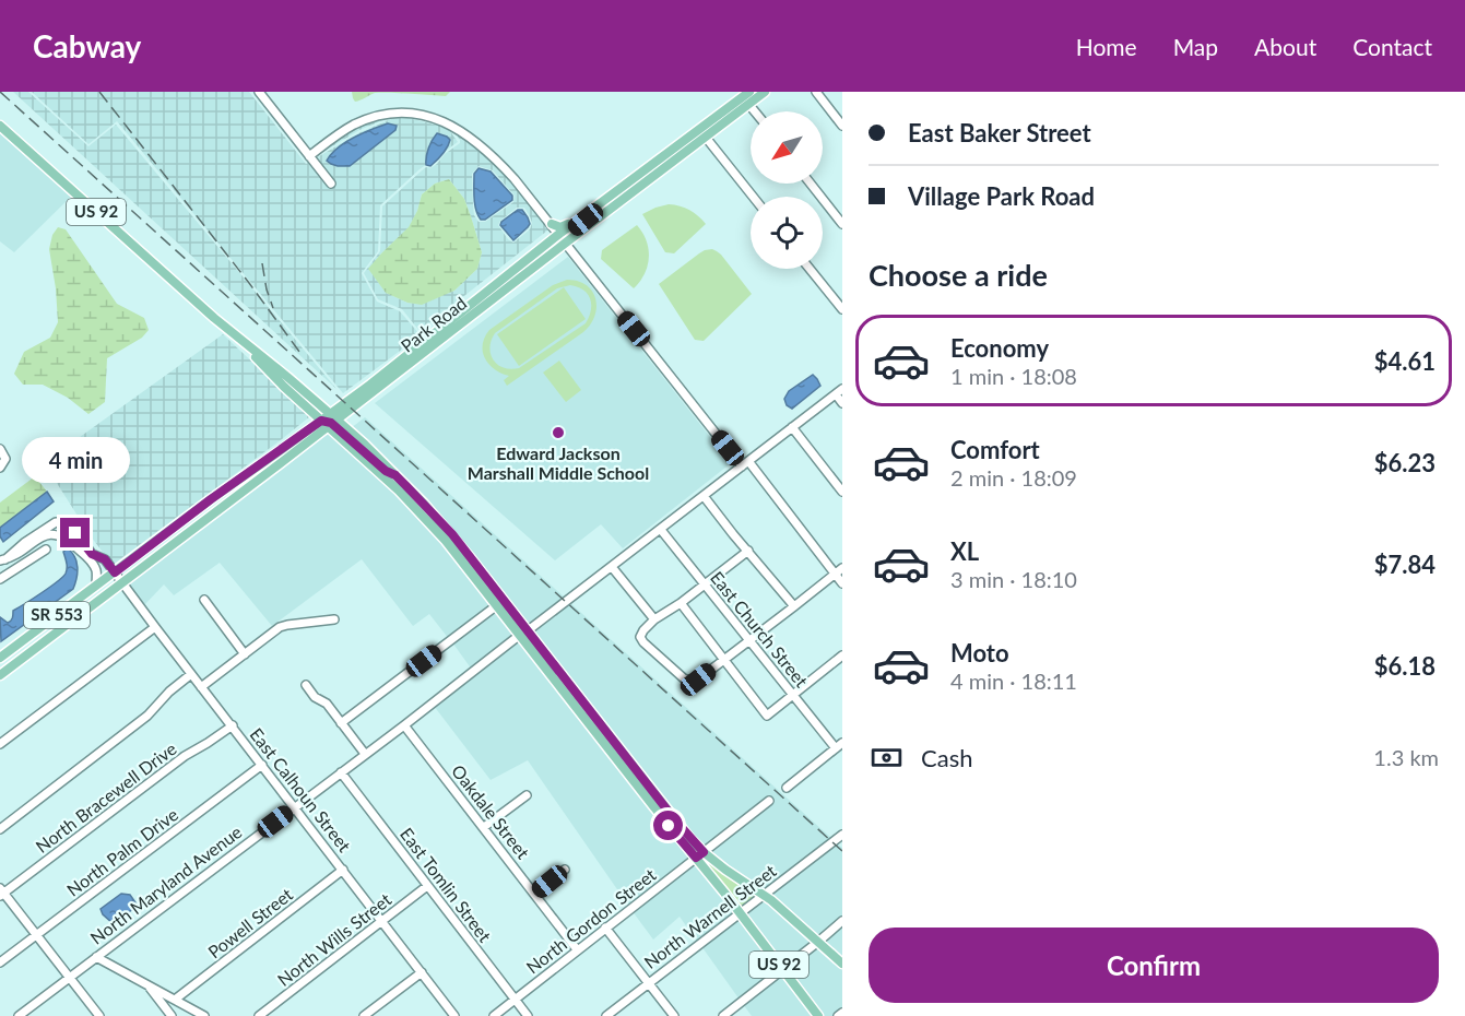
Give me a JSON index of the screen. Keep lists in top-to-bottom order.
{
  "streets": {
    "main road": ["US 92", "Park Road", "SR 553"],
    "street": [
      "East Church Street",
      "East Calhoun Street",
      "North Bracewell Drive",
      "Oakdale Street",
      "North Palm Drive",
      "North Maryland Avenue",
      "East Tomlin Street",
      "North Warnell Street",
      "North Gordon Street",
      "Powell Street",
      "North Wills Street"
    ]
  },
  "crossings": [
    ["US 92", "Park Road"],
    ["US 92", "North Maryland Avenue"],
    ["US 92", "North Warnell Street"],
    ["US 92", "North Gordon Street"],
    ["Park Road", "SR 553"],
    ["Park Road", "East Calhoun Street"],
    ["SR 553", "East Calhoun Street"],
    ["East Church Street", "North Maryland Avenue"],
    ["East Calhoun Street", "North Bracewell Drive"],
    ["East Calhoun Street", "North Palm Drive"],
    ["East Calhoun Street", "North Maryland Avenue"],
    ["East Calhoun Street", "Powell Street"],
    ["East Calhoun Street", "North Wills Street"],
    ["Oakdale Street", "North Maryland Avenue"],
    ["Oakdale Street", "North Gordon Street"],
    ["North Maryland Avenue", "East Tomlin Street"],
    ["East Tomlin Street", "North Gordon Street"],
    ["East Tomlin Street", "North Wills Street"]
  ],
  "places": ["Edward Jackson Marshall Middle School"],
  "north": "bottom left",
  "page": {
    "header": "Cabway",
    "nav": [
      "Home",
      "Map",
      "About",
      "Contact"
    ],
    "banner": ["East Baker Street", "Village Park Road"],
    "heading": "Choose a ride",
    "list": [
      {
        "name": "Economy",
        "note": "1 min · 18:08",
        "value": "$4.61"
      },
      {
        "name": "Comfort",
        "note": "2 min · 18:09",
        "value": "$6.23"
      },
      {
        "name": "XL",
        "note": "3 min · 18:10",
        "value": "$7.84"
      },
      {
        "name": "Moto",
        "note": "4 min · 18:11",
        "value": "$6.18"
      }
    ],
    "bubble": "4 min",
    "pay": ["Cash", "1.3 km"],
    "buttons": "Confirm"
  }
}
